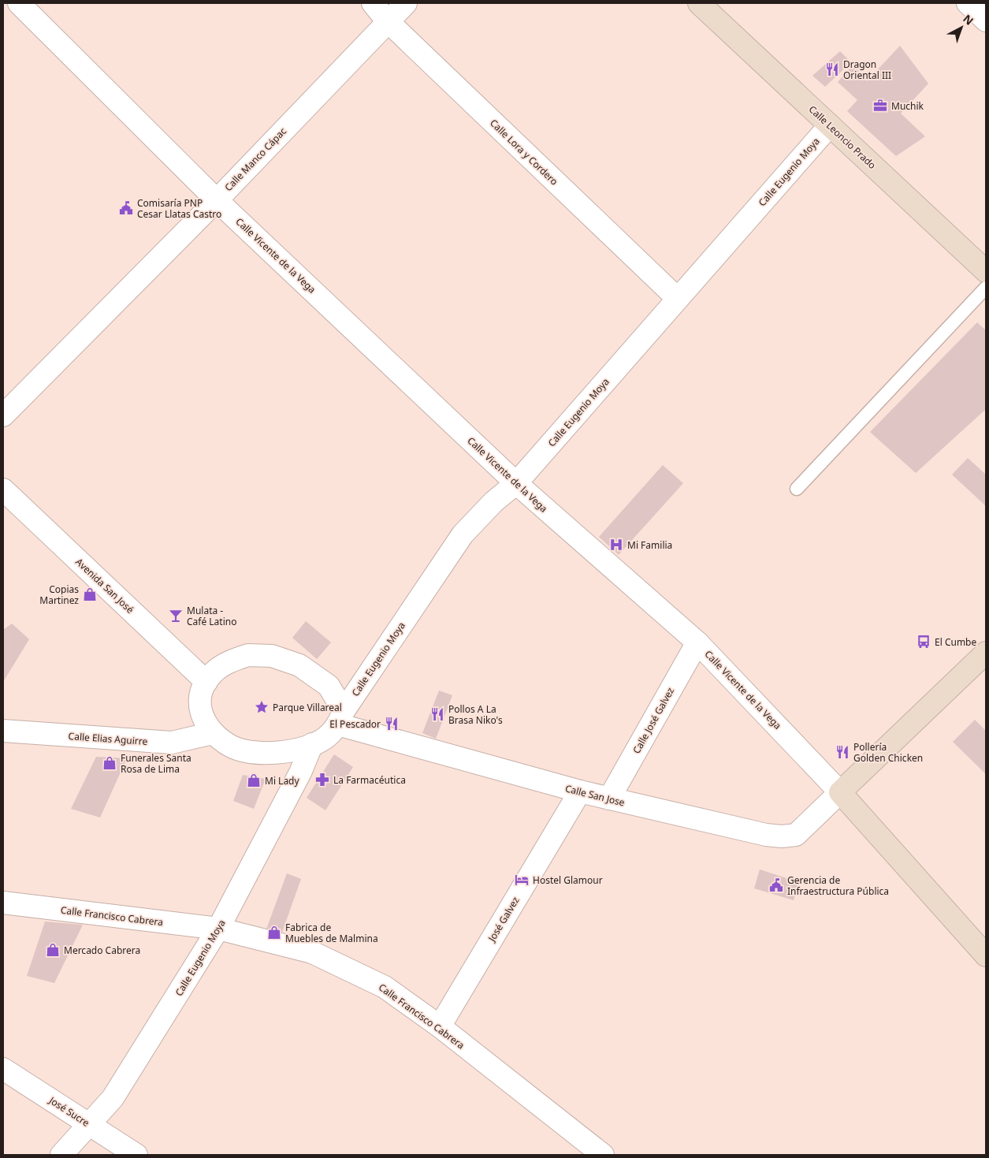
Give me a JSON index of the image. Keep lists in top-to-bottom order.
{
  "streets": {
    "street": [
      "Calle Leoncio Prado",
      "Calle Lora y Cordero",
      "Calle Manco Cápac",
      "Calle Eugenio Moya",
      "Calle Vicente de la Vega",
      "Avenida San José",
      "Calle José Galvez",
      "Calle Elias Aguirre",
      "Calle San Jose",
      "Calle Francisco Cabrera",
      "José Galvez",
      "José Sucre"
    ]
  },
  "crossings": [
    ["Calle Leoncio Prado", "Calle Eugenio Moya"],
    ["Calle Lora y Cordero", "Calle Manco Cápac"],
    ["Calle Lora y Cordero", "Calle Eugenio Moya"],
    ["Calle Manco Cápac", "Calle Vicente de la Vega"],
    ["Calle Eugenio Moya", "Calle Vicente de la Vega"],
    ["Calle Eugenio Moya", "Avenida San José"],
    ["Calle Eugenio Moya", "Calle Elias Aguirre"],
    ["Calle Eugenio Moya", "Calle San Jose"],
    ["Calle Eugenio Moya", "Calle Francisco Cabrera"],
    ["Calle Eugenio Moya", "José Sucre"],
    ["Calle Vicente de la Vega", "Calle José Galvez"],
    ["Calle Vicente de la Vega", "Calle San Jose"],
    ["Avenida San José", "Calle Elias Aguirre"],
    ["Avenida San José", "Calle San Jose"],
    ["Calle José Galvez", "Calle San Jose"],
    ["Calle Elias Aguirre", "Calle San Jose"],
    ["Calle San Jose", "José Galvez"],
    ["Calle Francisco Cabrera", "José Galvez"]
  ],
  "places": {
    "restaurant": [
      "Dragon Oriental III",
      "Pollos A La Brasa Niko's",
      "El Pescador",
      "Pollería Golden Chicken"
    ],
    "office": ["Muchik"],
    "public building": ["Comisaría PNP Cesar Llatas Castro", "Gerencia de Infraestructura Pública"],
    "hospital": ["Mi Familia"],
    "shop": [
      "Copias Martinez",
      "Funerales Santa Rosa de Lima",
      "Mi Lady",
      "Fabrica de Muebles de Malmina",
      "Mercado Cabrera"
    ],
    "bar": ["Mulata - Café Latino"],
    "bus stop": ["El Cumbe"],
    "place": ["Parque Villareal"],
    "pharmacy": ["La Farmacéutica"],
    "hotel": ["Hostel Glamour"]
  },
  "north": "top right"
}
